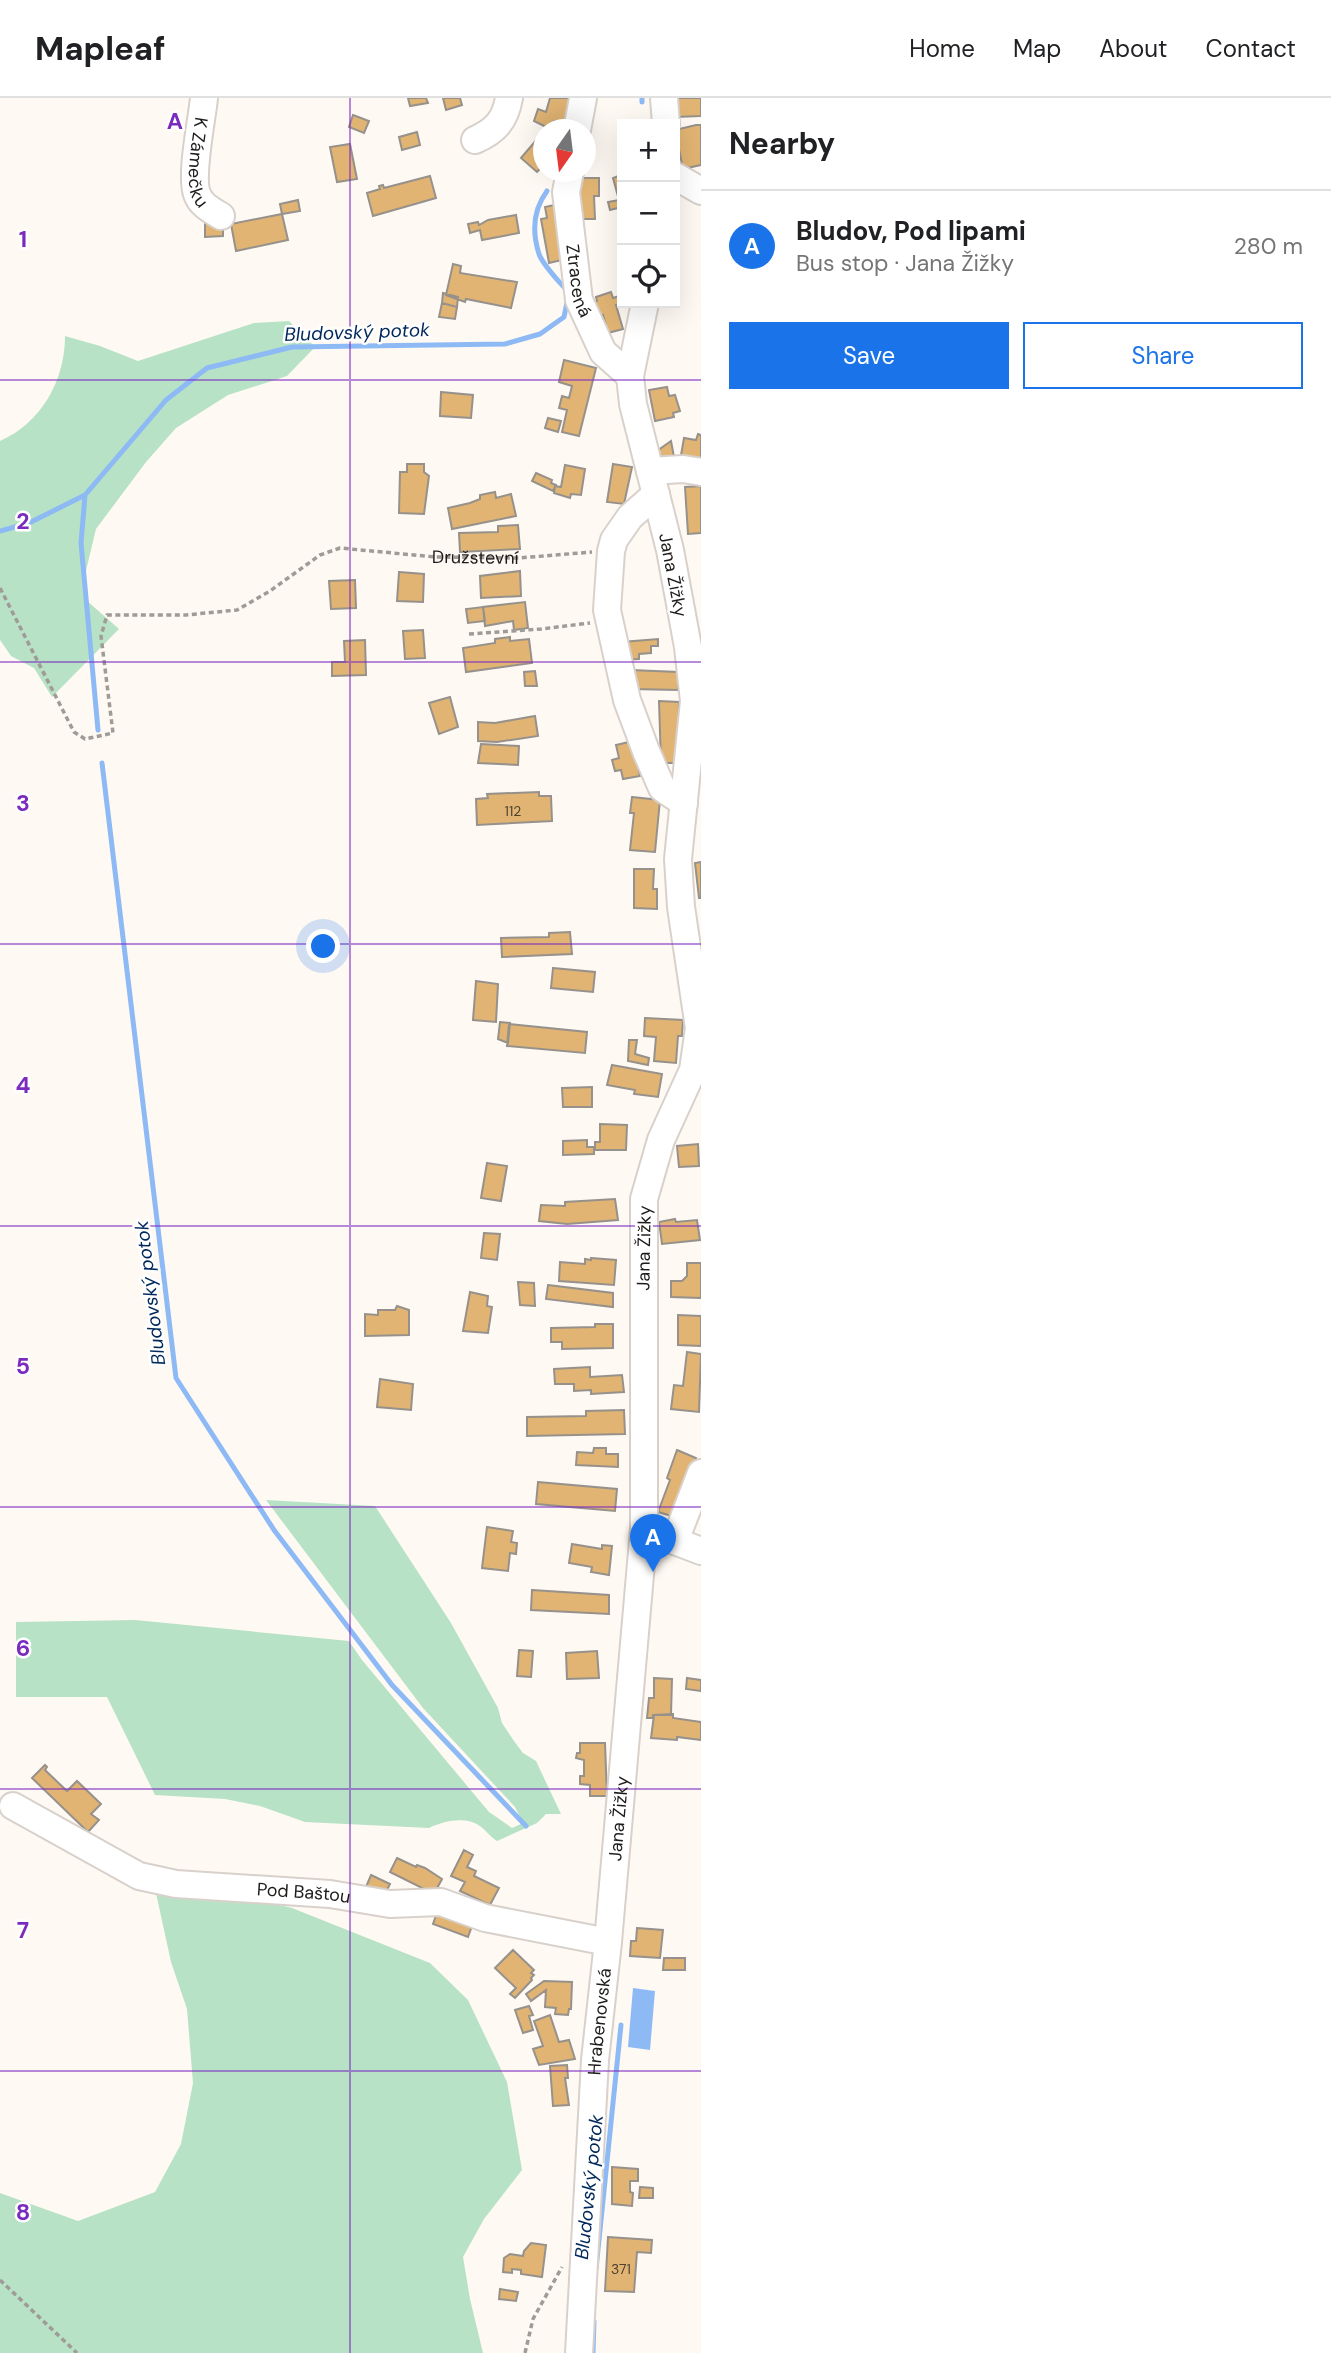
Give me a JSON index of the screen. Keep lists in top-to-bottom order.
{
  "streets": {
    "street": [
      "K Zámečku",
      "Ztracená",
      "Jana Žižky",
      "Pod Baštou",
      "Hrabenovská"
    ],
    "path": ["Družstevní"]
  },
  "crossings": [
    ["Ztracená", "Jana Žižky"],
    ["Jana Žižky", "Pod Baštou"],
    ["Jana Žižky", "Hrabenovská"],
    ["Pod Baštou", "Hrabenovská"]
  ],
  "water": ["Bludovský potok"],
  "house_numbers": ["112", "371"],
  "north": "bottom",
  "page": {
    "header": "Mapleaf",
    "nav": [
      "Home",
      "Map",
      "About",
      "Contact"
    ],
    "heading": "Nearby",
    "map_buttons": ["+", "−"],
    "list": [
      {
        "mark": "A",
        "name": "Bludov, Pod lipami",
        "note": "Bus stop · Jana Žižky",
        "value": "280 m"
      }
    ],
    "buttons": ["Save", "Share"],
    "pins": "A"
  },
  "grid": {
    "columns": ["A"],
    "rows": [
      "1",
      "2",
      "3",
      "4",
      "5",
      "6",
      "7",
      "8"
    ]
  }
}
